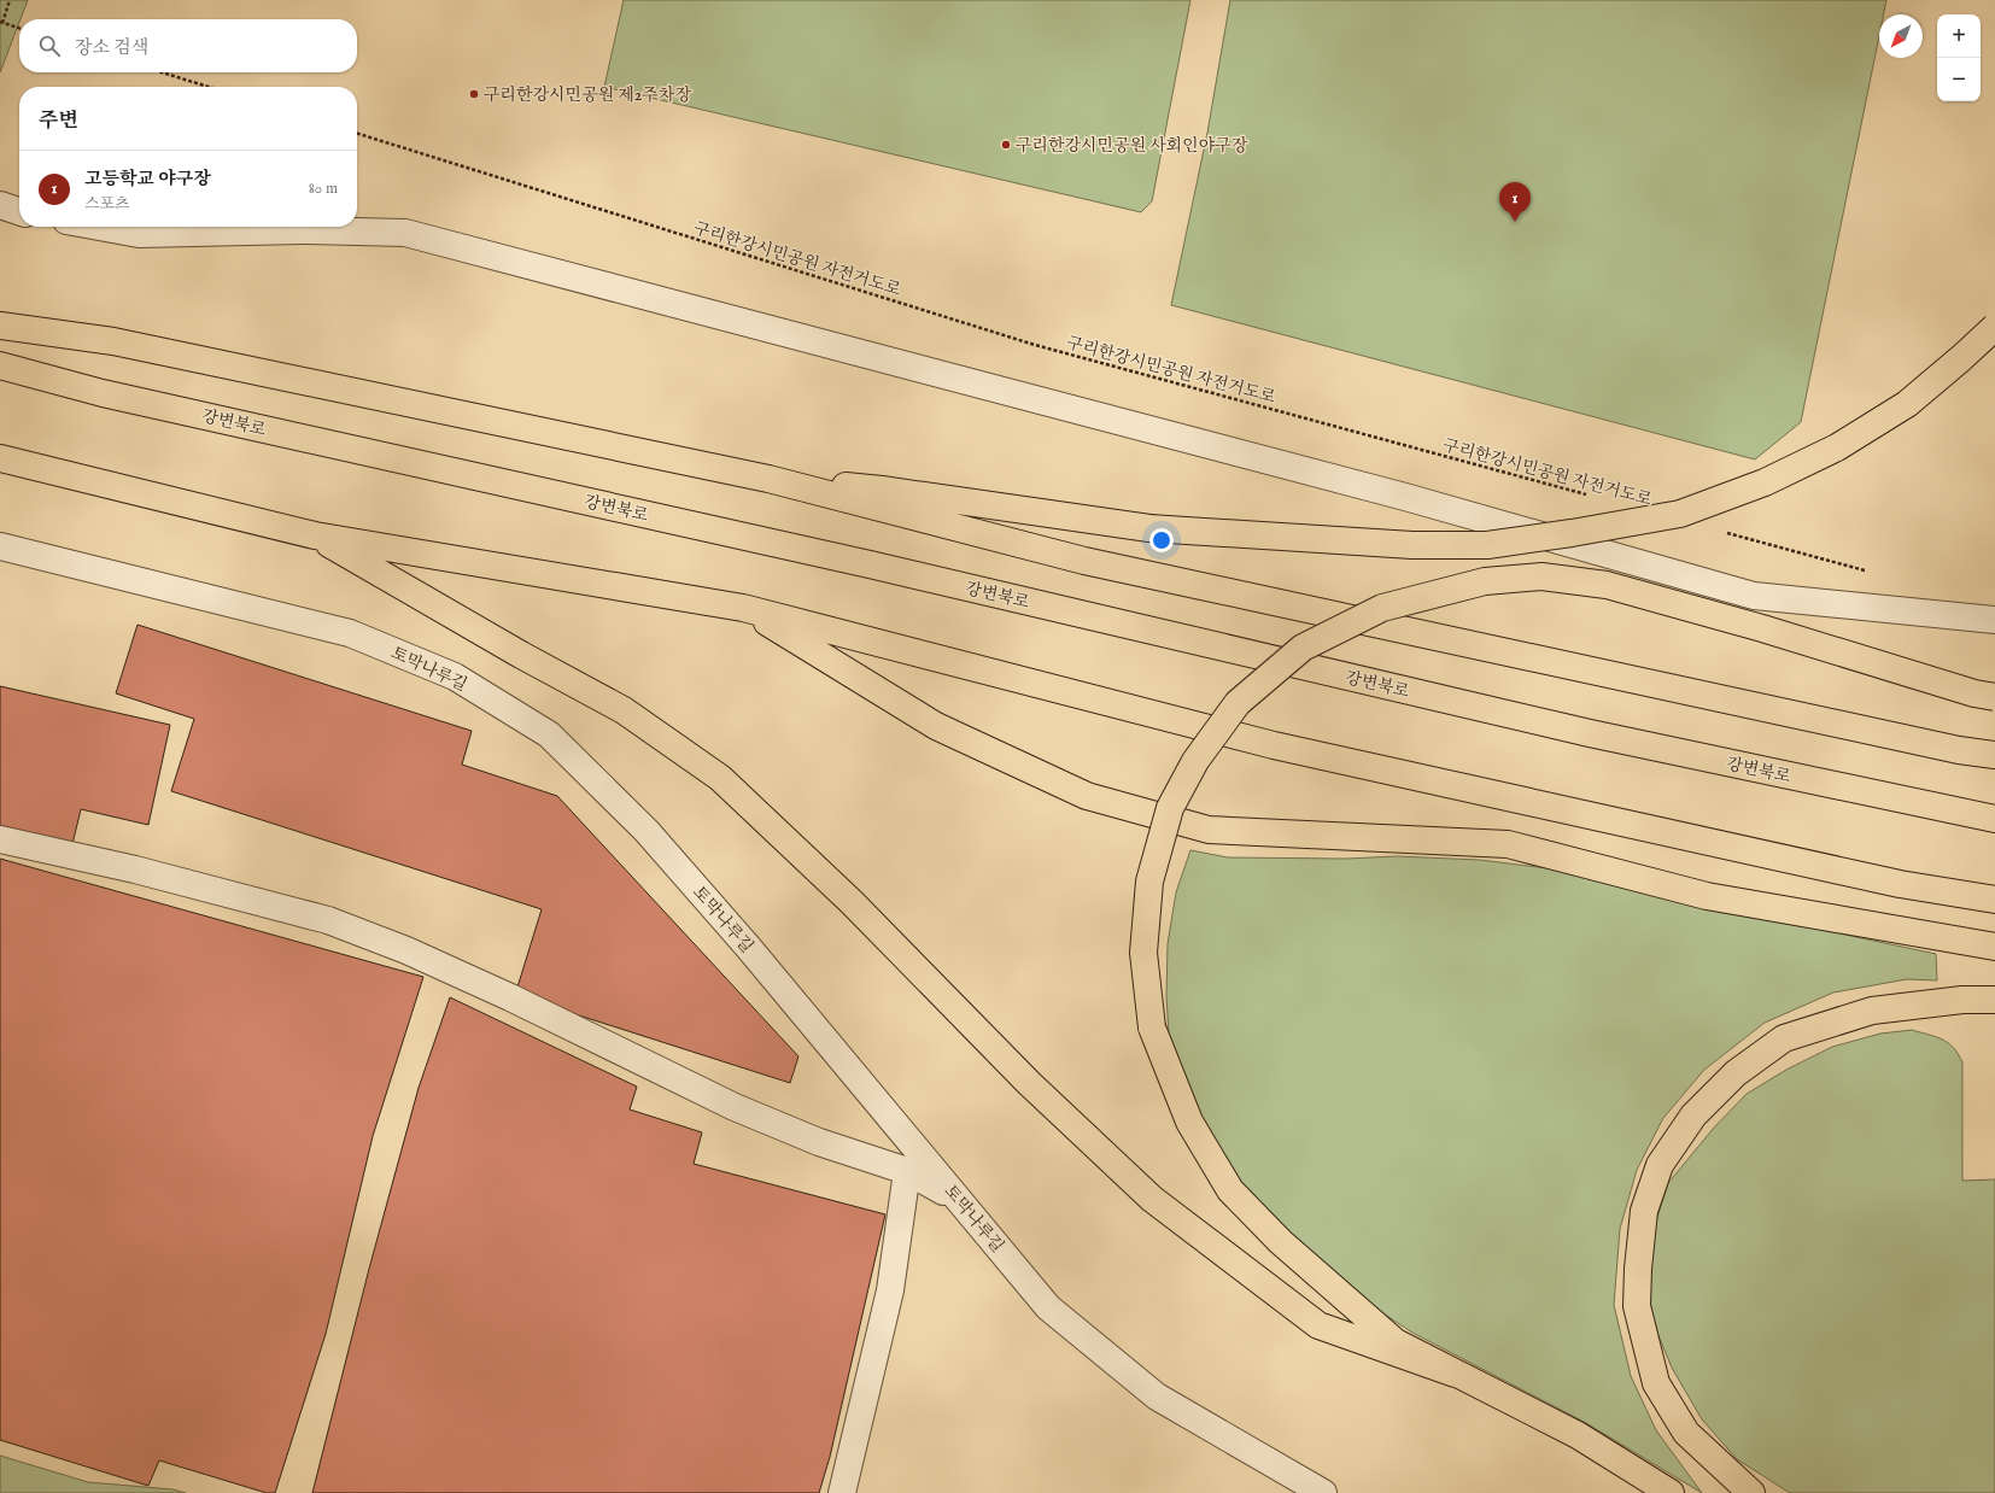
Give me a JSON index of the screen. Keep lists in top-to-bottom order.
{
  "streets": {
    "highway": ["강변북로"],
    "street": ["토막나루길"],
    "path": ["구리한강시민공원 자전거도로"]
  },
  "places": ["구리한강시민공원 제2주차장", "구리한강시민공원 사회인야구장"],
  "north": "bottom left",
  "page": {
    "map_buttons": ["+", "−"],
    "search": "장소 검색",
    "heading": "주변",
    "list": [
      {
        "mark": "1",
        "name": "고등학교 야구장",
        "note": "스포츠",
        "value": "80 m"
      }
    ],
    "pins": "1"
  }
}
